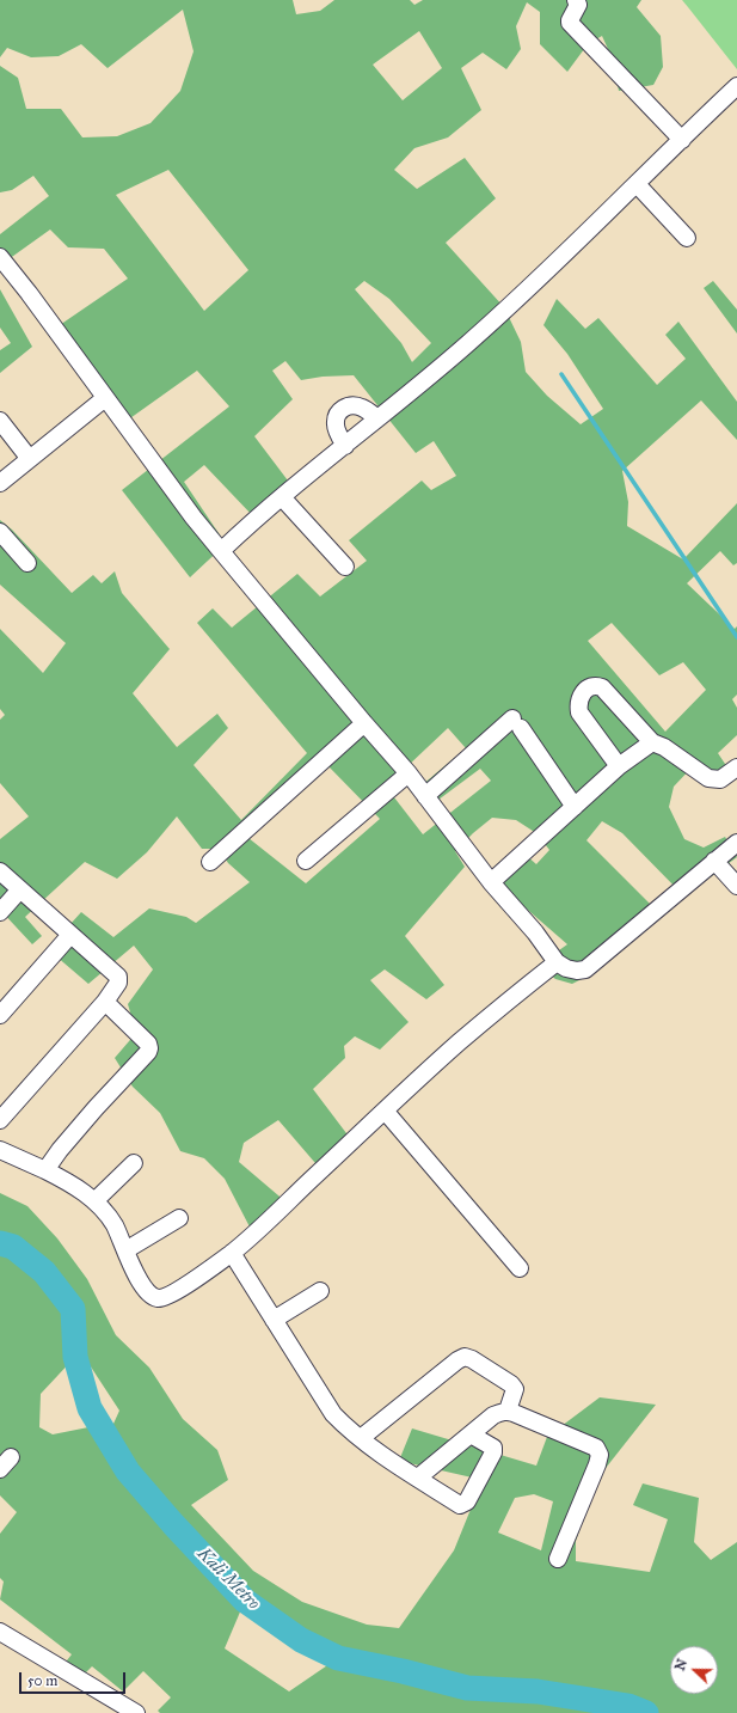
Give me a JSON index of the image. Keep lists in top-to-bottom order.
{
  "water": ["Kali Metro"],
  "scale_bar": "50 m",
  "north": "left"
}
